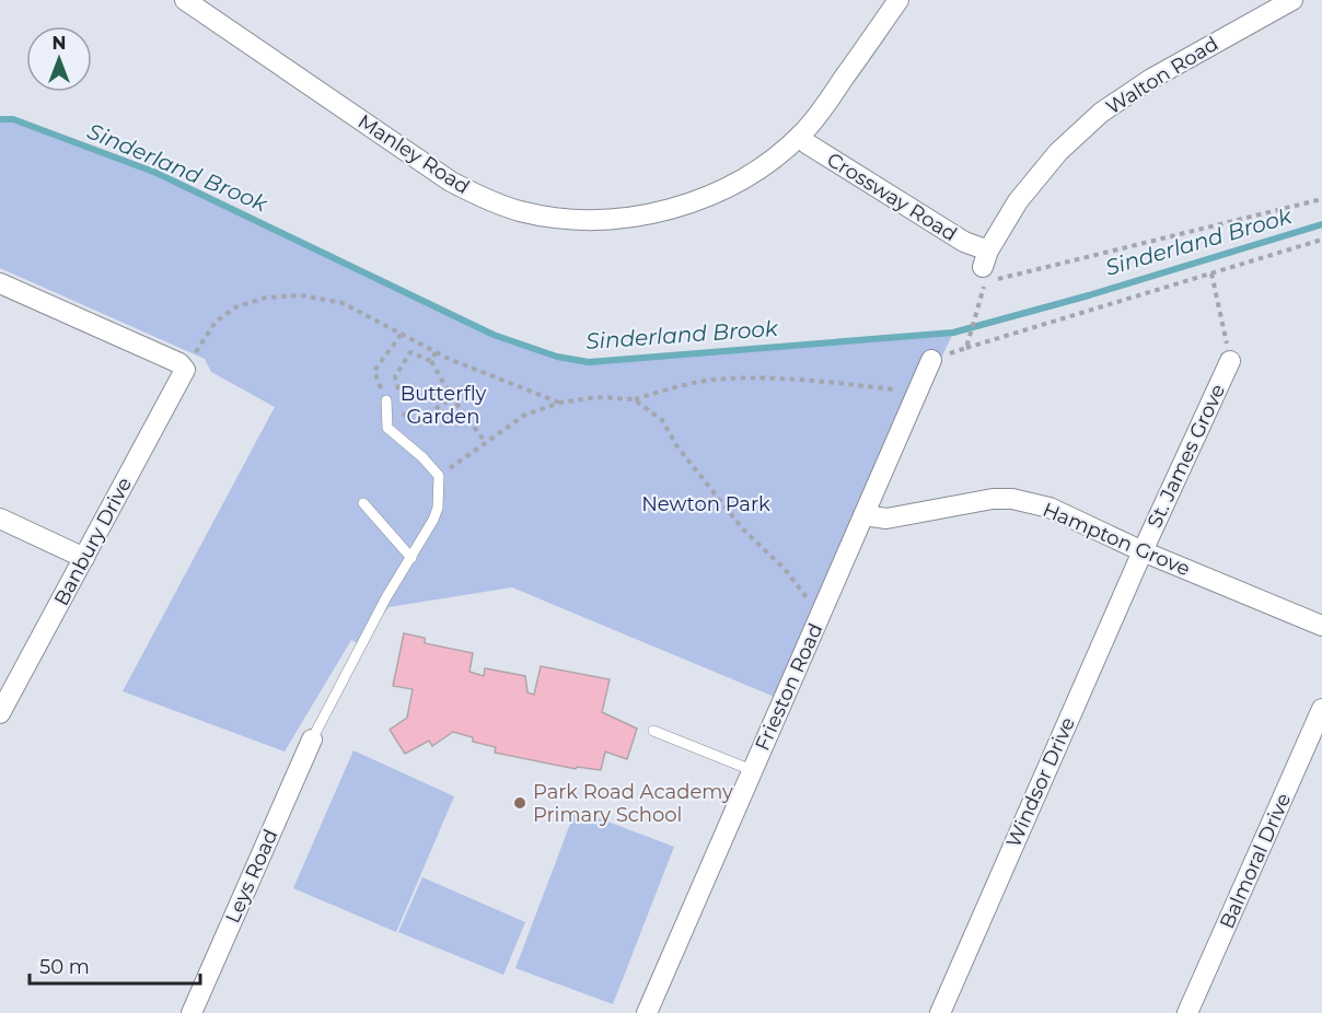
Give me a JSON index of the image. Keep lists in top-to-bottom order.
{
  "streets": {
    "street": [
      "Walton Road",
      "Manley Road",
      "Crossway Road",
      "St. James Grove",
      "Hampton Grove",
      "Banbury Drive",
      "Frieston Road",
      "Windsor Drive",
      "Balmoral Drive",
      "Leys Road"
    ]
  },
  "crossings": [
    ["Walton Road", "Crossway Road"],
    ["Manley Road", "Crossway Road"],
    ["St. James Grove", "Hampton Grove"],
    ["St. James Grove", "Windsor Drive"],
    ["Hampton Grove", "Frieston Road"],
    ["Hampton Grove", "Windsor Drive"]
  ],
  "water": ["Sinderland Brook"],
  "parks": ["Butterfly Garden", "Newton Park"],
  "places": ["Park Road Academy Primary School"],
  "scale_bar": "50 m",
  "north": "top"
}
